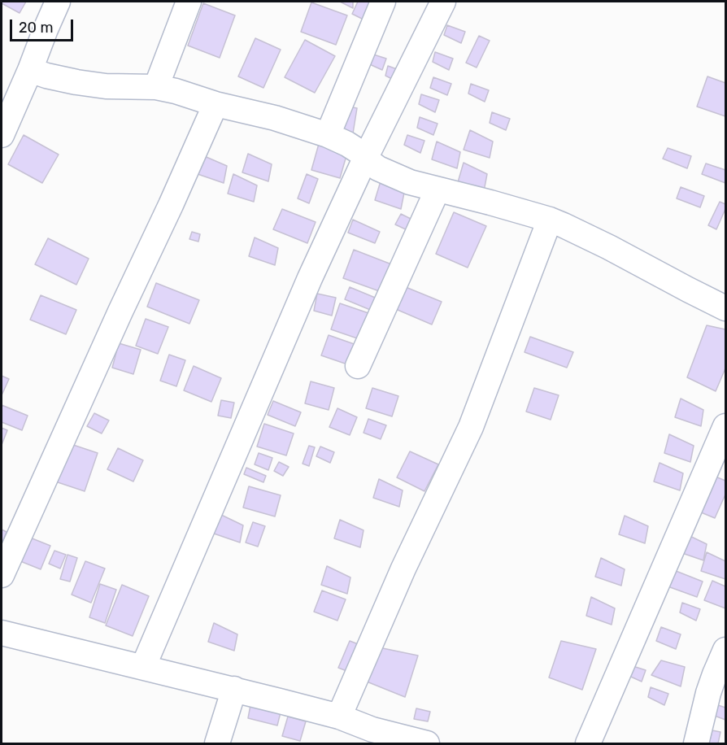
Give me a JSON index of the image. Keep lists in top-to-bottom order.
{
  "scale_bar": "20 m"
}
